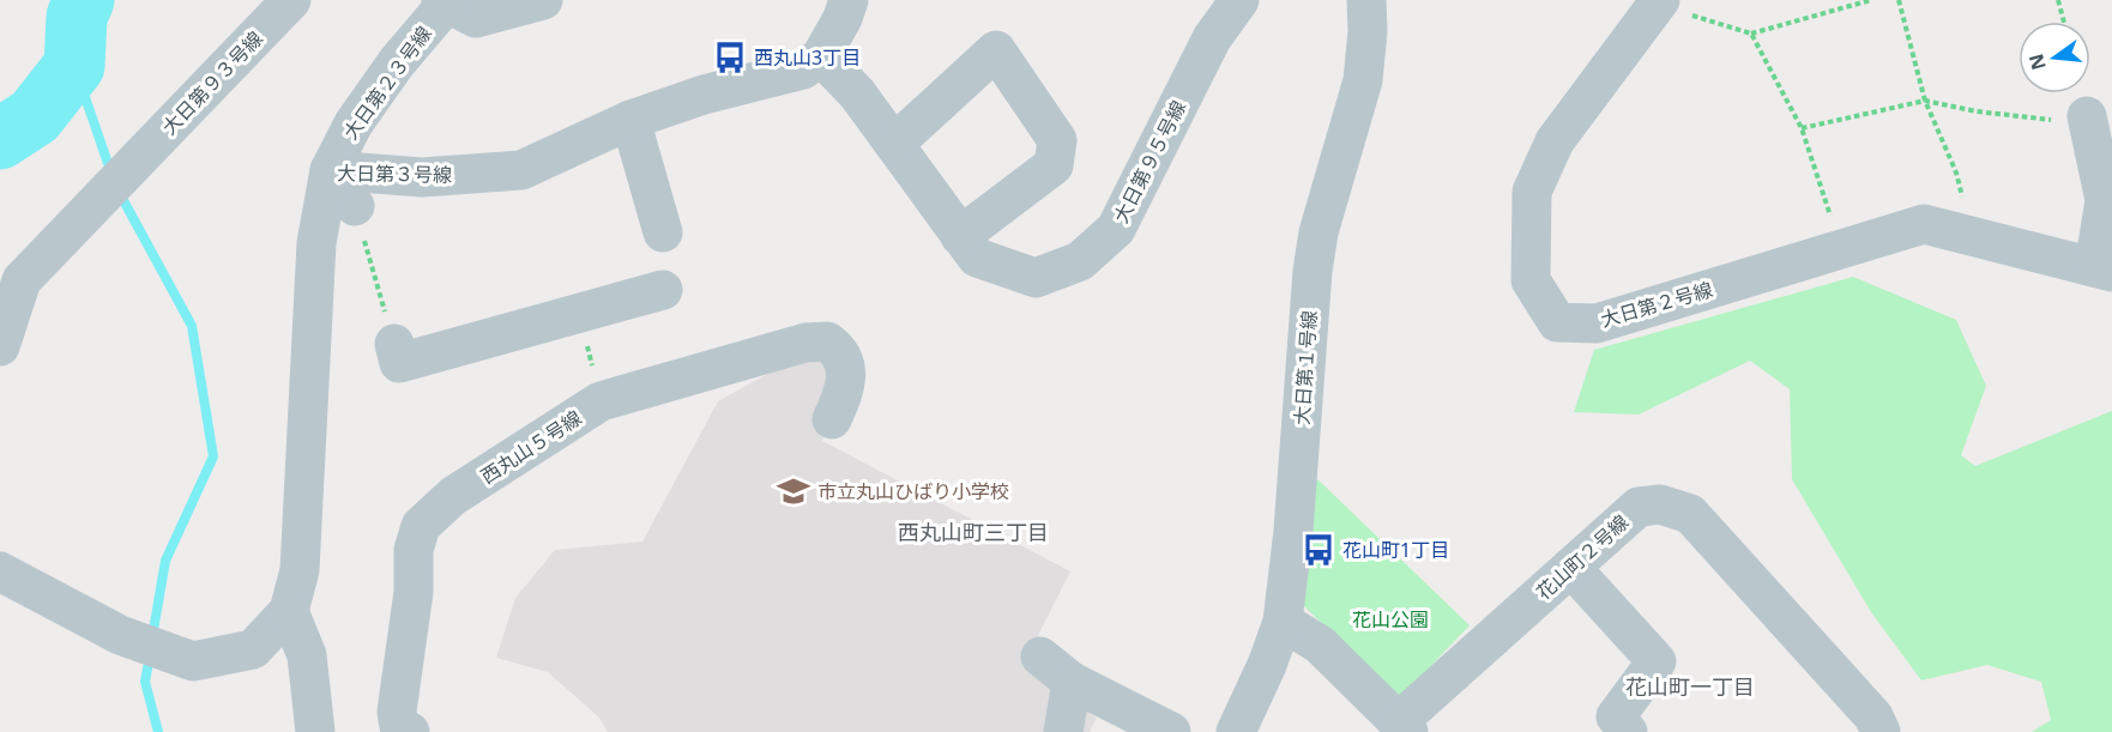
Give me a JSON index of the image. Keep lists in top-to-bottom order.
{
  "streets": {
    "street": [
      "大日第９３号線",
      "大日第２３号線",
      "大日第９５号線",
      "大日第３号線",
      "大日第２号線",
      "大日第１号線",
      "西丸山５号線",
      "花山町２号線"
    ]
  },
  "crossings": [
    ["大日第２３号線", "大日第３号線"],
    ["大日第９５号線", "大日第３号線"]
  ],
  "districts": ["西丸山町三丁目", "花山町一丁目"],
  "parks": ["花山公園"],
  "places": {
    "bus stop": ["西丸山3丁目", "花山町1丁目"],
    "school or university": ["市立丸山ひばり小学校"]
  },
  "north": "left"
}
